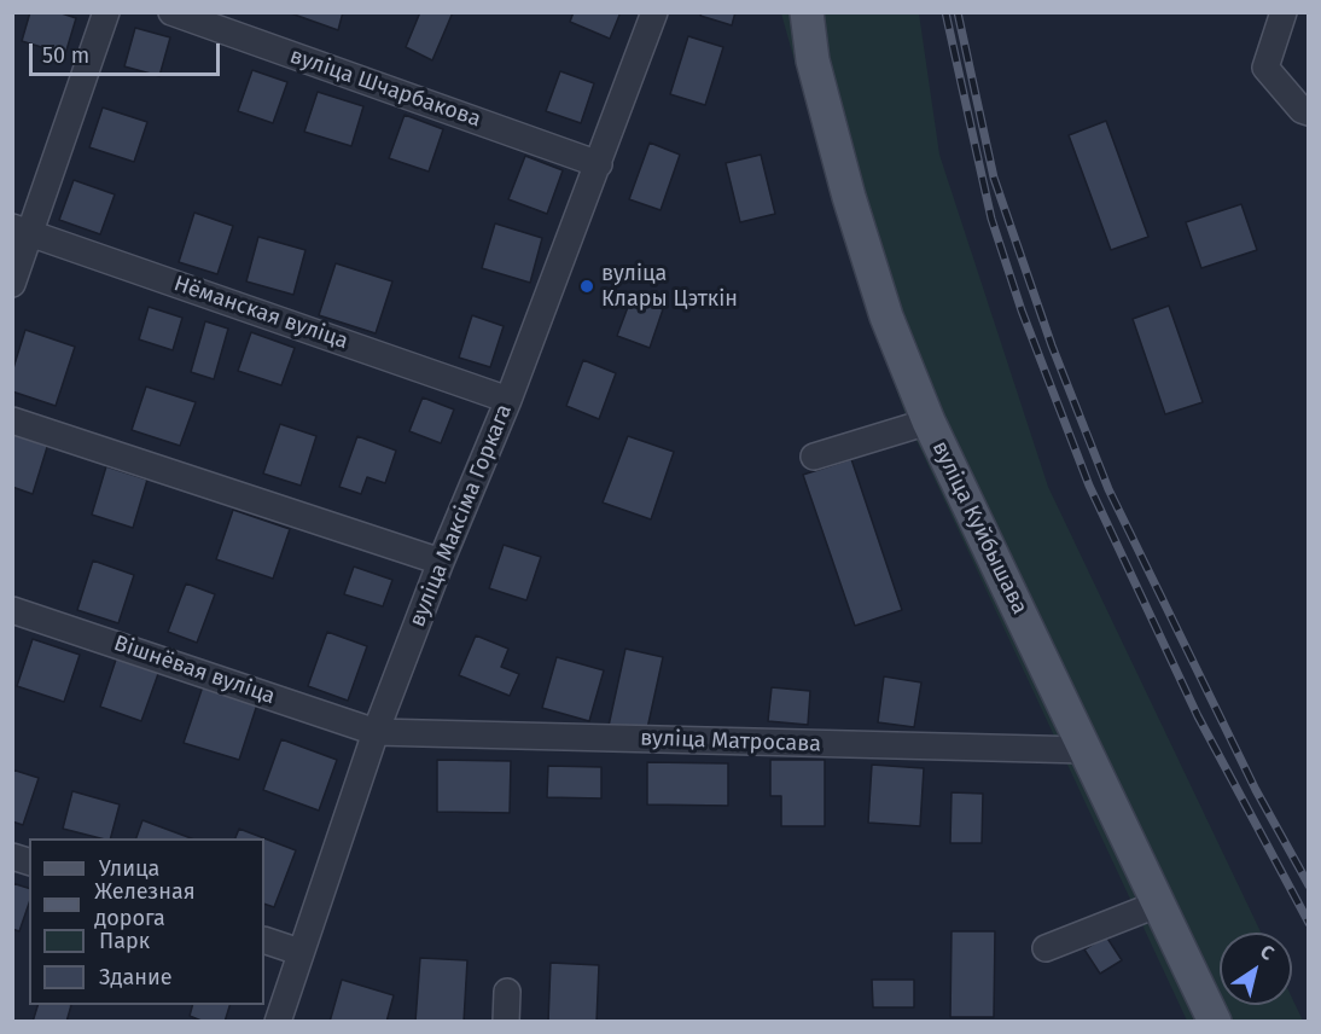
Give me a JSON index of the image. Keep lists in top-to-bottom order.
{
  "streets": {
    "main road": ["вуліца Куйбышава"],
    "street": [
      "вуліца Шчарбакова",
      "Нёманская вуліца",
      "вуліца Максіма Горкага",
      "Вішнёвая вуліца",
      "вуліца Матросава"
    ]
  },
  "crossings": [
    ["вуліца Шчарбакова", "вуліца Максіма Горкага"],
    ["Нёманская вуліца", "вуліца Максіма Горкага"],
    ["вуліца Максіма Горкага", "Вішнёвая вуліца"],
    ["вуліца Максіма Горкага", "вуліца Матросава"],
    ["вуліца Куйбышава", "вуліца Матросава"],
    ["Вішнёвая вуліца", "вуліца Матросава"]
  ],
  "places": ["вуліца Клары Цэткін"],
  "legend": [
    "Улица",
    "Железная дорога",
    "Парк",
    "Здание"
  ],
  "scale_bar": "50 m",
  "north": "top right"
}
